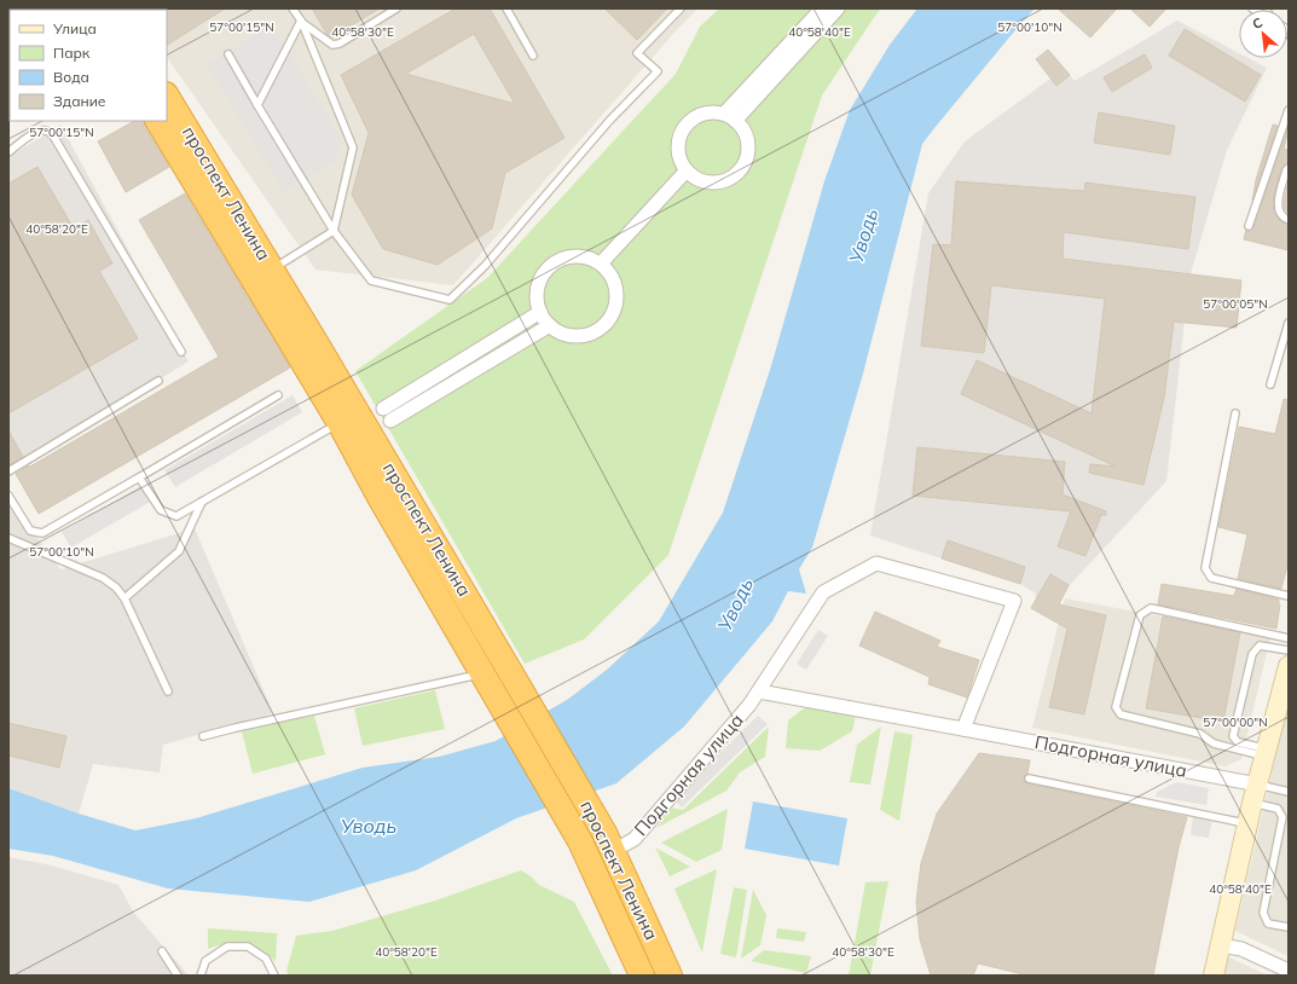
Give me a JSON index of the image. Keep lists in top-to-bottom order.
{
  "streets": {
    "highway": ["проспект Ленина"],
    "street": ["Подгорная улица"]
  },
  "crossings": [
    ["проспект Ленина", "Подгорная улица"]
  ],
  "water": ["Уводь"],
  "legend": [
    "Улица",
    "Парк",
    "Вода",
    "Здание"
  ],
  "north": "top left",
  "coordinates": [
    "57°00'15\"N",
    "57°00'10\"N",
    "40°58'30\"E",
    "40°58'40\"E",
    "40°58'20\"E",
    "57°00'05\"N",
    "57°00'00\"N"
  ]
}
